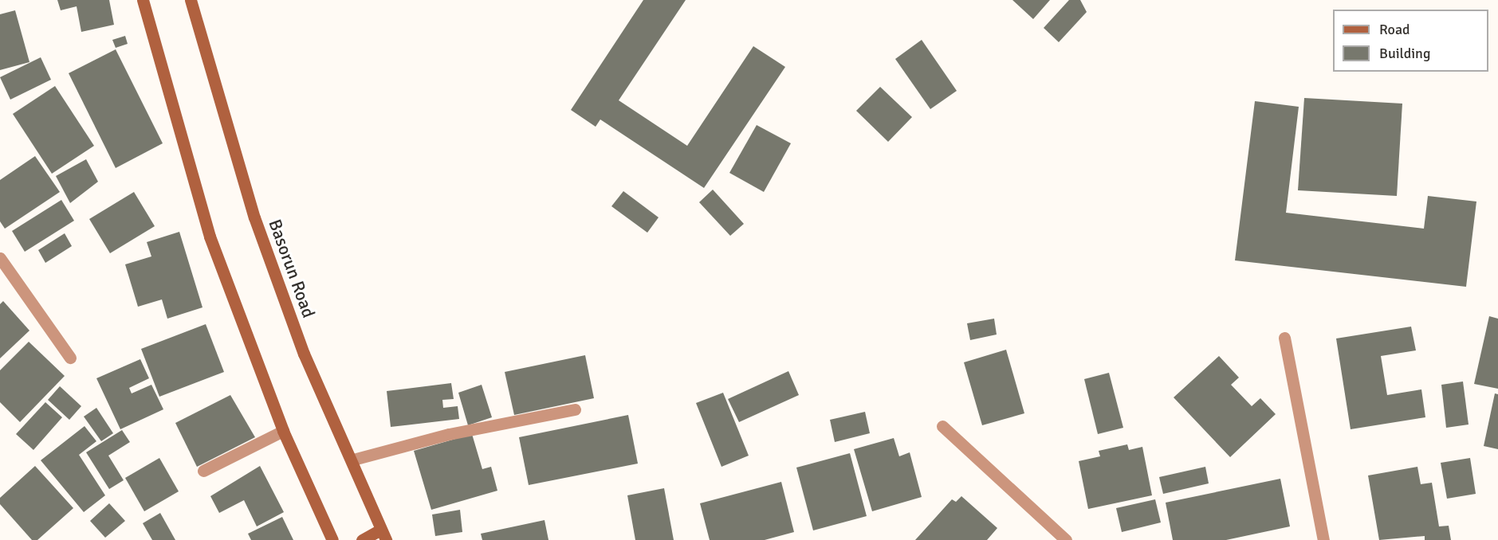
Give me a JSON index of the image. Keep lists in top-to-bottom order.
{
  "streets": {
    "main road": ["Basorun Road"]
  },
  "legend": ["Road", "Building"]
}
